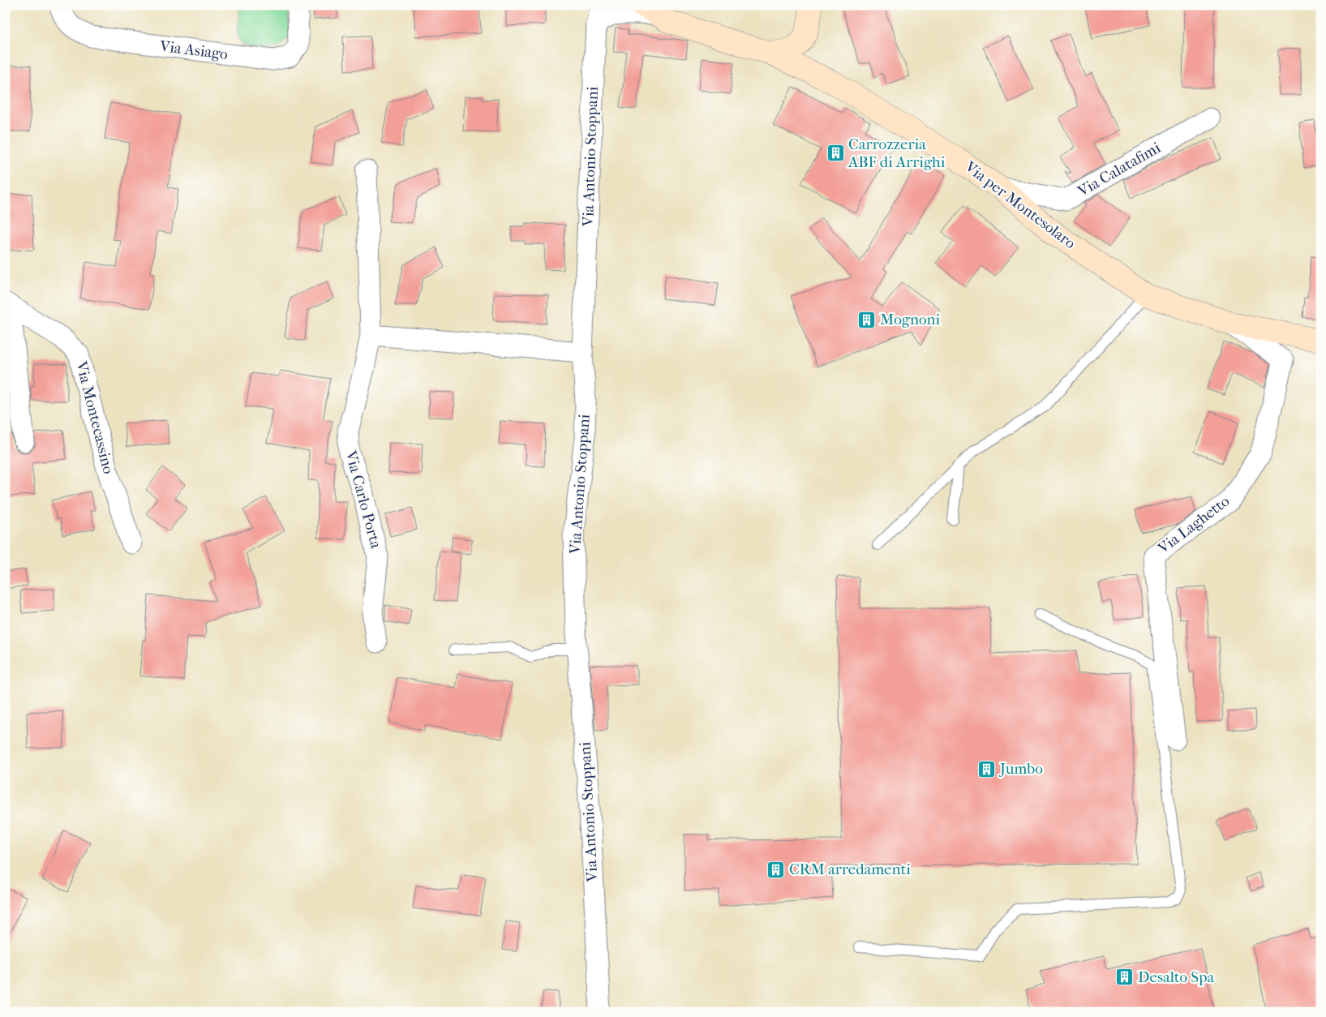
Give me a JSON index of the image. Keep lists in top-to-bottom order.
{
  "streets": {
    "main road": ["Via per Montesolaro"],
    "street": [
      "Via Asiago",
      "Via Antonio Stoppani",
      "Via Calatafimi",
      "Via Montecassino",
      "Via Carlo Porta",
      "Via Laghetto"
    ]
  },
  "crossings": [
    ["Via Calatafimi", "Via per Montesolaro"],
    ["Via per Montesolaro", "Via Laghetto"]
  ],
  "places": {
    "building": [
      "Carrozzeria ABF di Arrighi",
      "Mognoni",
      "Jumbo",
      "CRM arredamenti",
      "Desalto Spa"
    ]
  }
}
